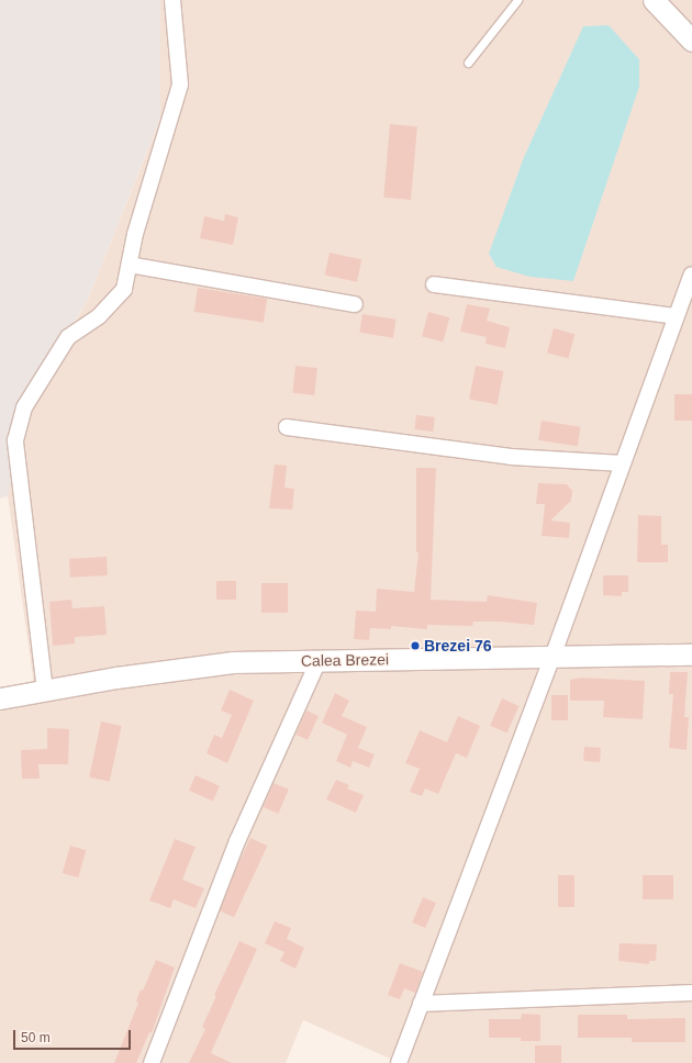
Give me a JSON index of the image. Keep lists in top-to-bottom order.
{
  "streets": {
    "street": ["Calea Brezei"]
  },
  "places": ["Brezei 76"],
  "scale_bar": "50 m"
}
